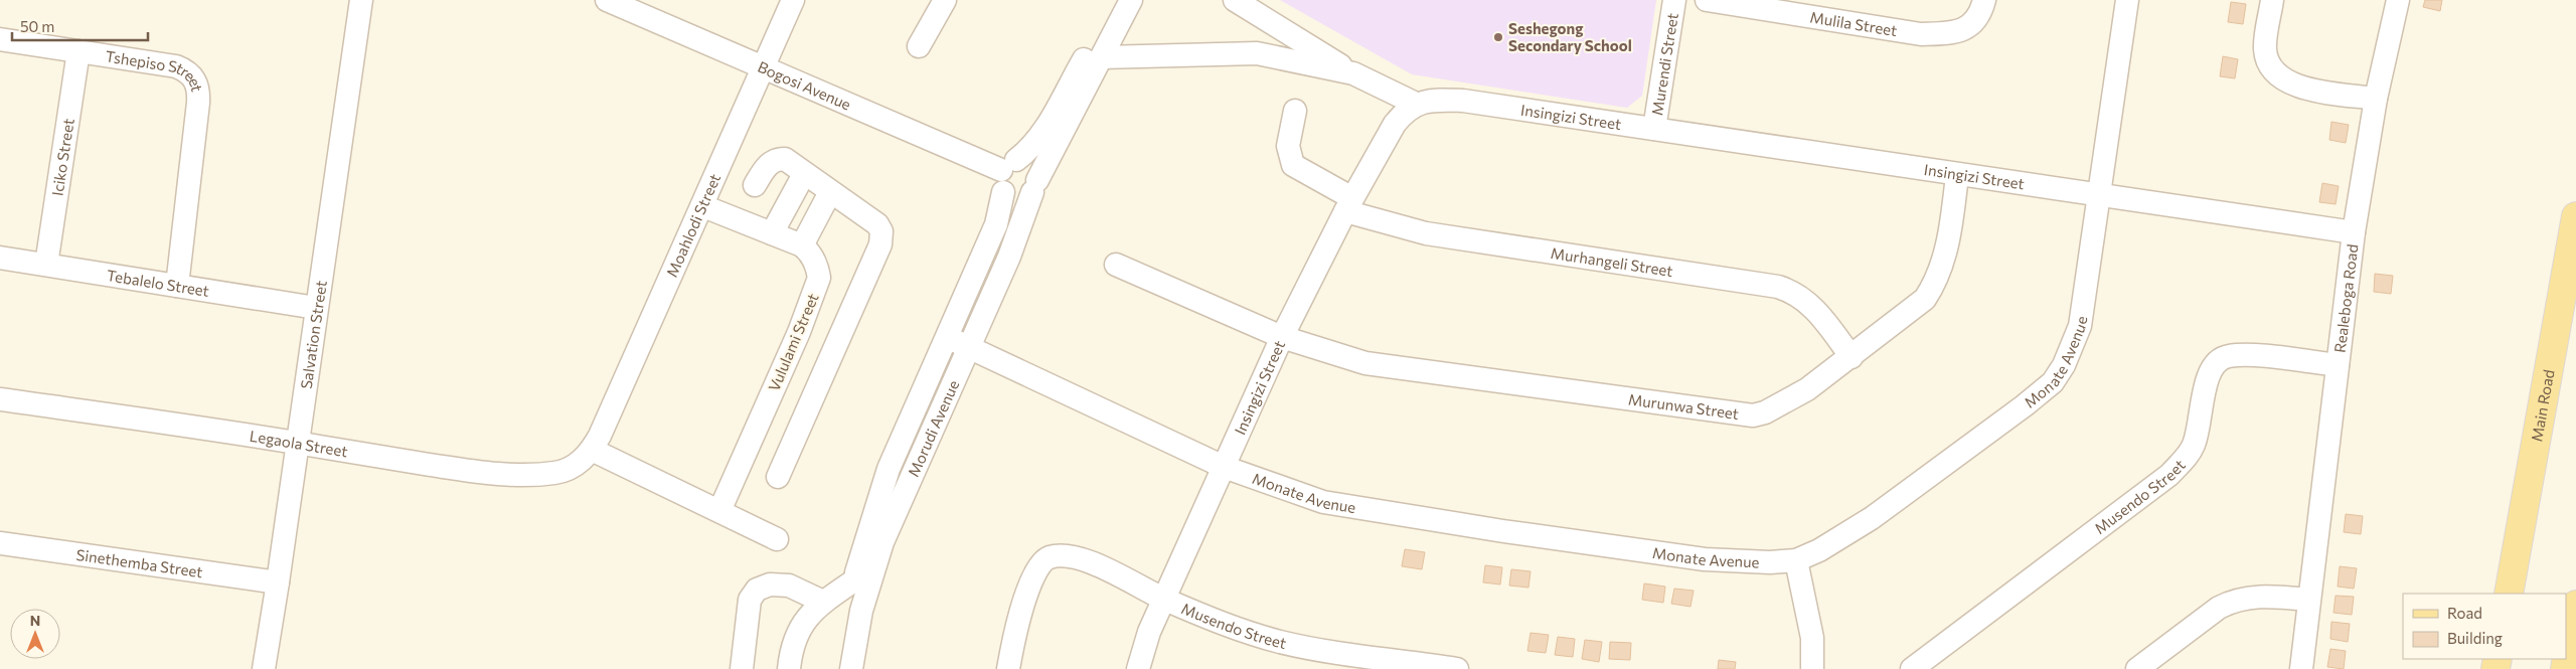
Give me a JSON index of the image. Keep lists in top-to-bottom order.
{
  "streets": {
    "main road": ["Main Road"],
    "street": [
      "Mulila Street",
      "Murendi Street",
      "Tshepiso Street",
      "Bogosi Avenue",
      "Insingizi Street",
      "Iciko Street",
      "Moahlodi Street",
      "Murhangeli Street",
      "Tebalelo Street",
      "Realeboga Road",
      "Salvation Street",
      "Vululami Street",
      "Monate Avenue",
      "Murunwa Street",
      "Morudi Avenue",
      "Legaola Street",
      "Musendo Street",
      "Sinethemba Street"
    ]
  },
  "crossings": [
    ["Murendi Street", "Insingizi Street"],
    ["Tshepiso Street", "Iciko Street"],
    ["Tshepiso Street", "Tebalelo Street"],
    ["Bogosi Avenue", "Moahlodi Street"],
    ["Bogosi Avenue", "Morudi Avenue"],
    ["Insingizi Street", "Murhangeli Street"],
    ["Insingizi Street", "Realeboga Road"],
    ["Insingizi Street", "Monate Avenue"],
    ["Insingizi Street", "Murunwa Street"],
    ["Insingizi Street", "Musendo Street"],
    ["Iciko Street", "Tebalelo Street"],
    ["Moahlodi Street", "Legaola Street"],
    ["Murhangeli Street", "Murunwa Street"],
    ["Tebalelo Street", "Salvation Street"],
    ["Realeboga Road", "Musendo Street"],
    ["Salvation Street", "Legaola Street"],
    ["Salvation Street", "Sinethemba Street"],
    ["Monate Avenue", "Morudi Avenue"]
  ],
  "places": ["Seshegong Secondary School"],
  "legend": ["Road", "Building"],
  "scale_bar": "50 m",
  "north": "top"
}
